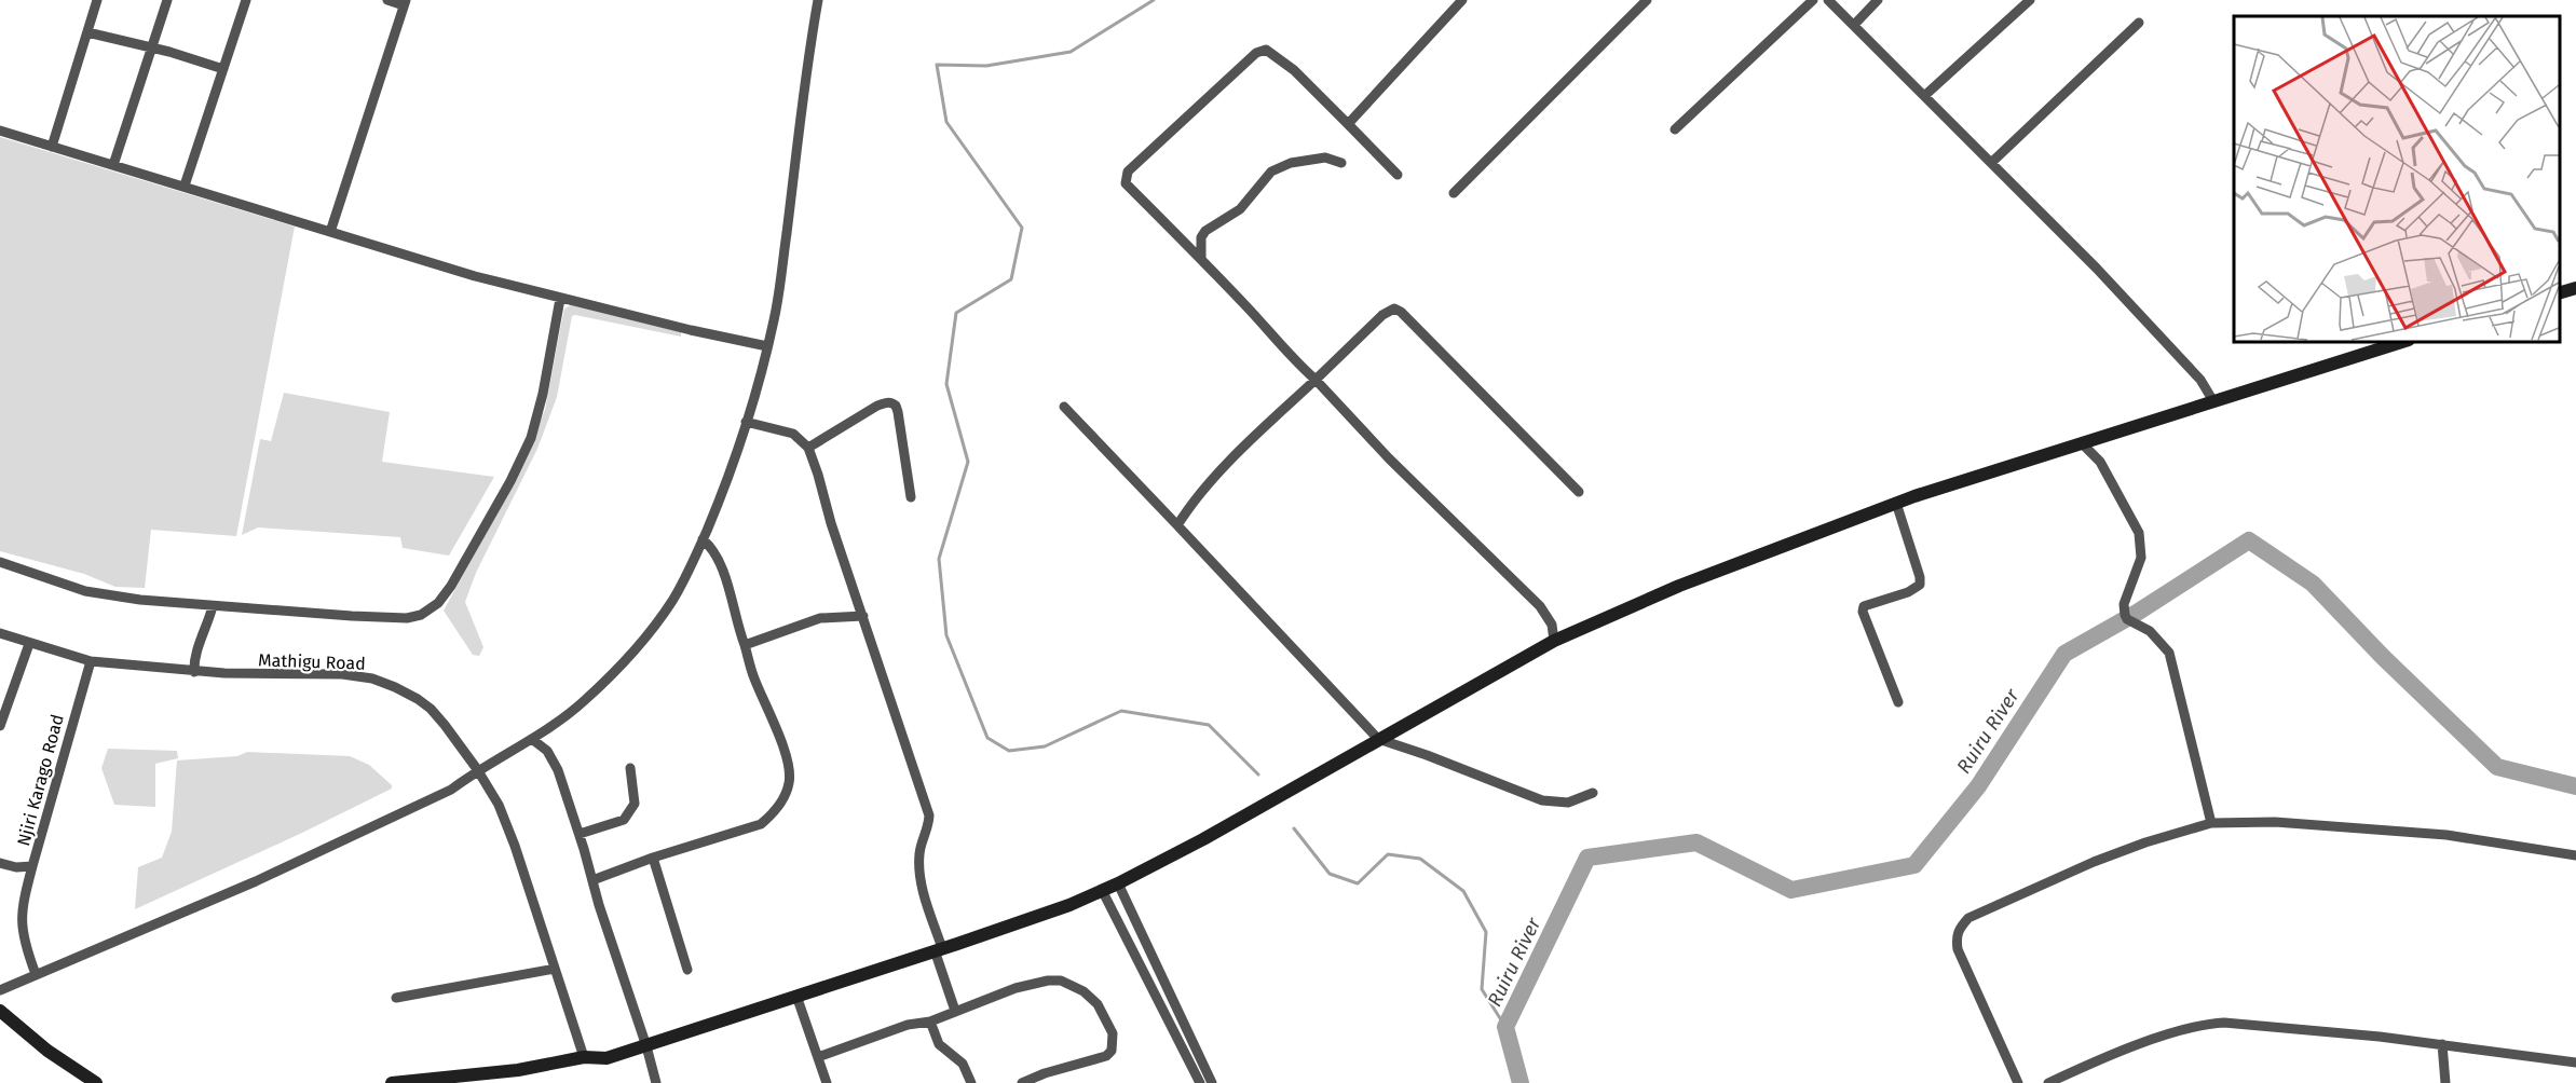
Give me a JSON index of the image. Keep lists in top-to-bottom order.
{
  "streets": {
    "street": ["Mathigu Road", "Njiri Karago Road"]
  },
  "crossings": [
    ["Mathigu Road", "Njiri Karago Road"]
  ],
  "water": ["Ruiru River"]
}
